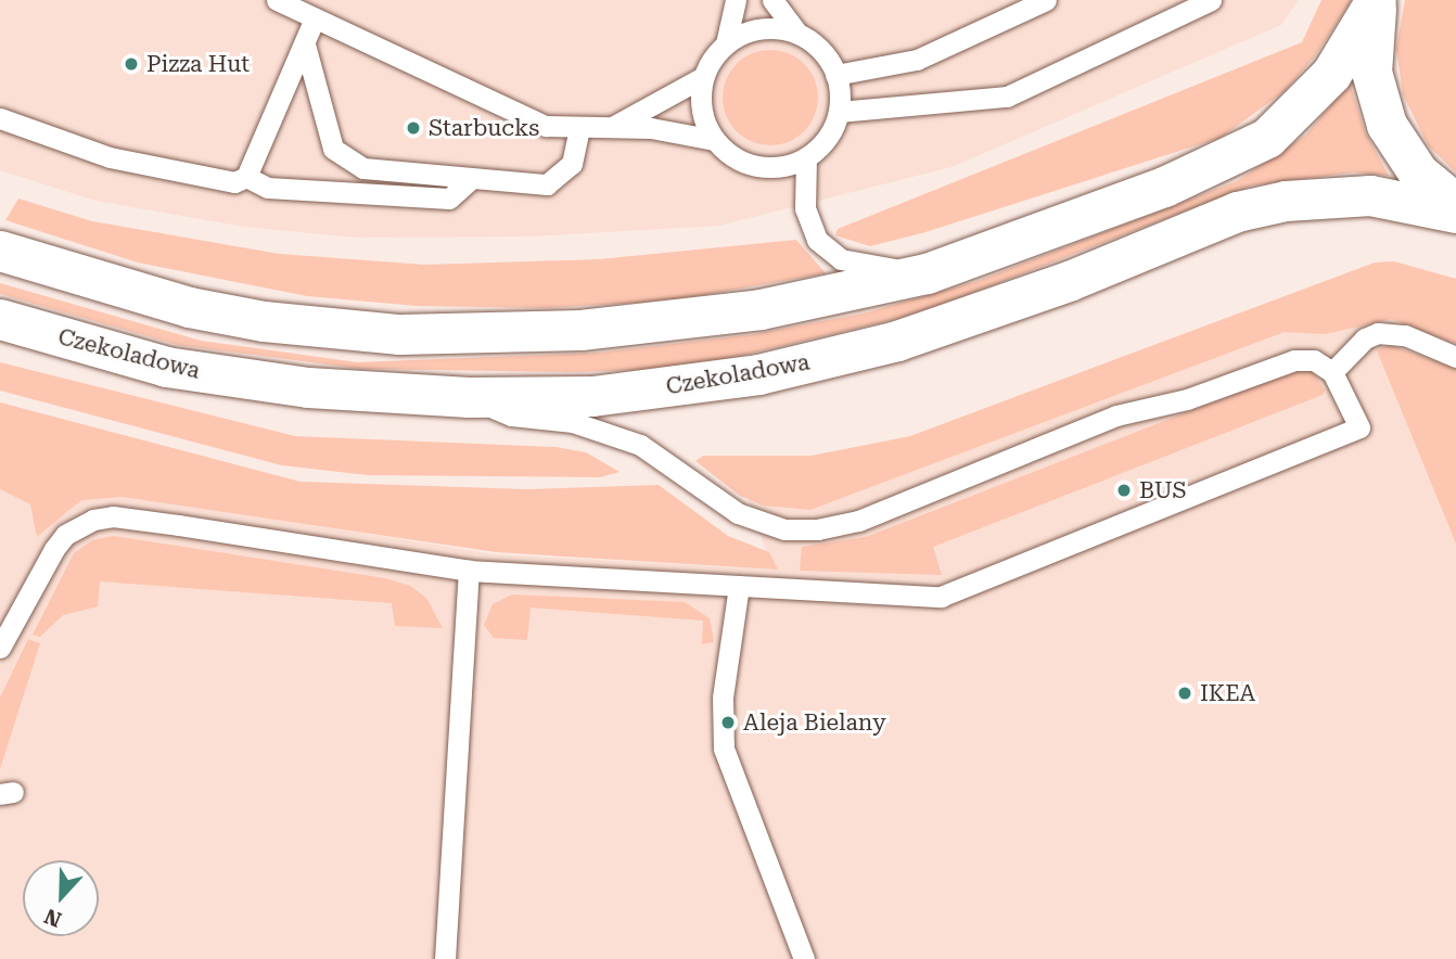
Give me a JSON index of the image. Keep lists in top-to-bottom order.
{
  "streets": {
    "street": ["Czekoladowa"]
  },
  "places": [
    "Pizza Hut",
    "Starbucks",
    "BUS",
    "IKEA",
    "Aleja Bielany"
  ],
  "north": "bottom"
}
